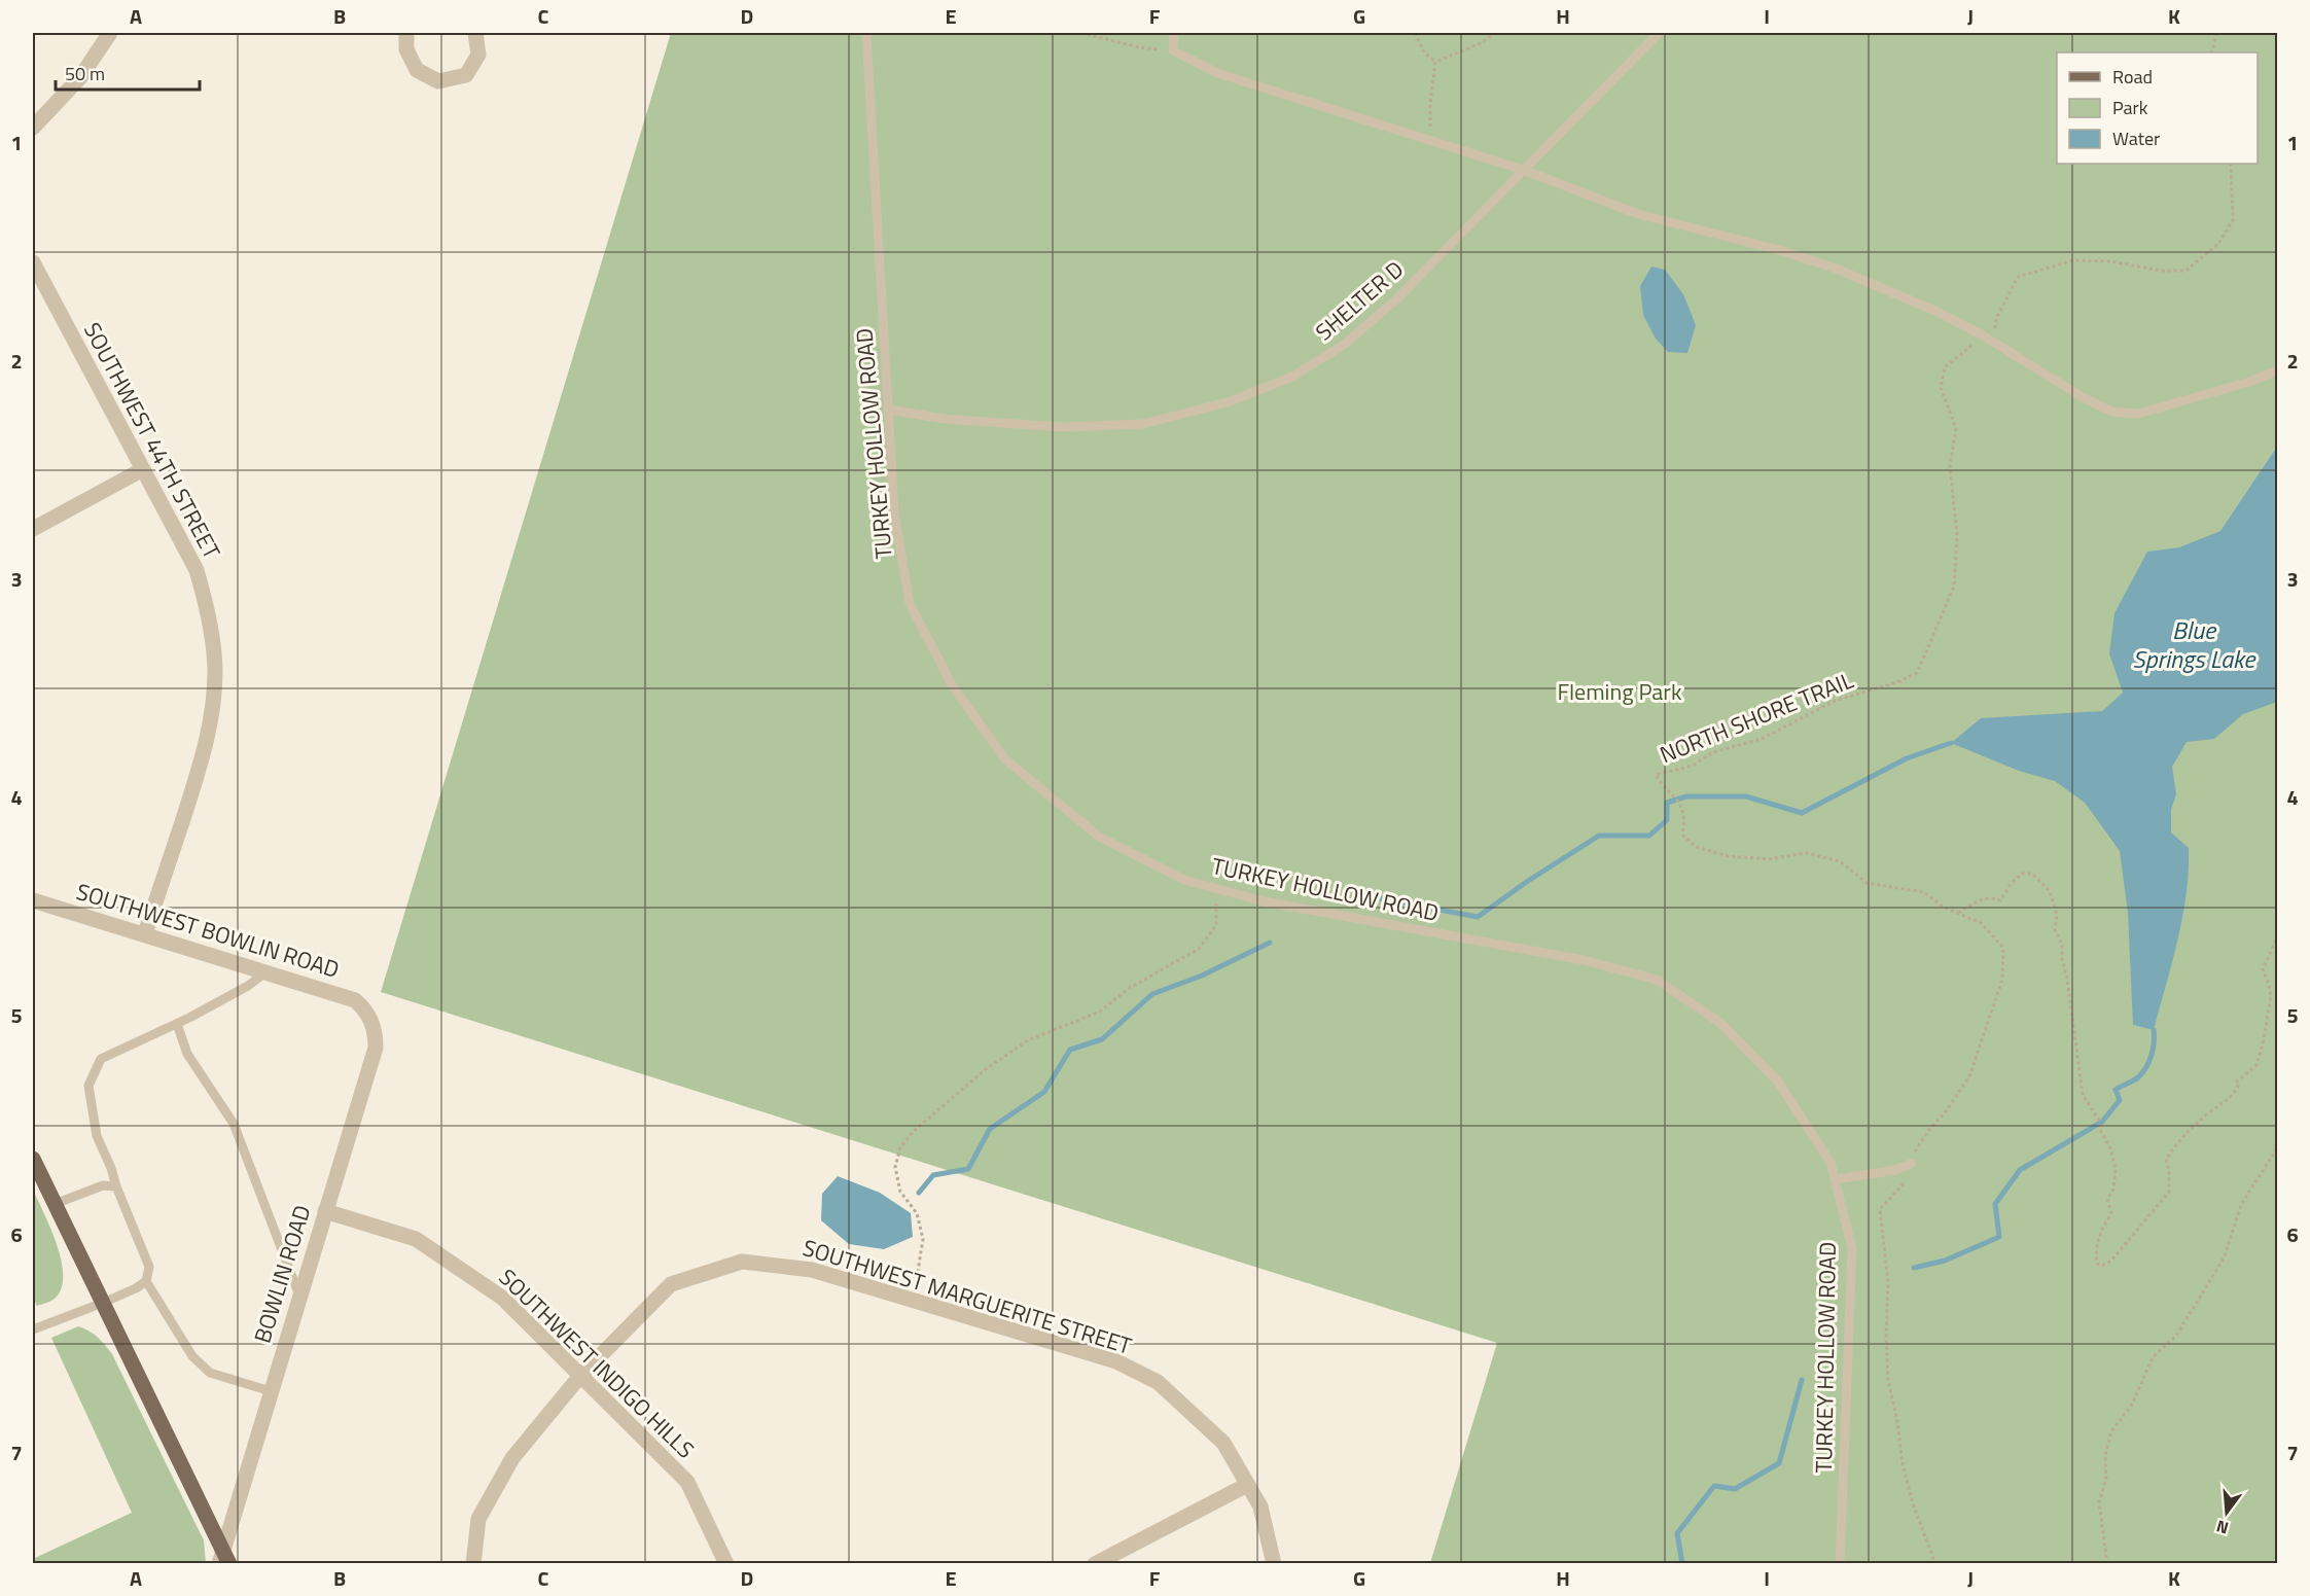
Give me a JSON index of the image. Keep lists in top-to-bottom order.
{
  "streets": {
    "street": [
      "SOUTHWEST 44TH STREET",
      "SOUTHWEST BOWLIN ROAD",
      "BOWLIN ROAD",
      "SOUTHWEST MARGUERITE STREET",
      "SOUTHWEST INDIGO HILLS"
    ],
    "lane": ["SHELTER D", "TURKEY HOLLOW ROAD"],
    "path": ["NORTH SHORE TRAIL"]
  },
  "crossings": [
    ["SHELTER D", "TURKEY HOLLOW ROAD"],
    ["SOUTHWEST 44TH STREET", "SOUTHWEST BOWLIN ROAD"],
    ["SOUTHWEST BOWLIN ROAD", "BOWLIN ROAD"],
    ["BOWLIN ROAD", "SOUTHWEST INDIGO HILLS"],
    ["SOUTHWEST MARGUERITE STREET", "SOUTHWEST INDIGO HILLS"]
  ],
  "water": ["Blue Springs Lake"],
  "parks": ["Fleming Park"],
  "legend": ["Road", "Park", "Water"],
  "scale_bar": "50 m",
  "north": "bottom",
  "grid": {
    "columns": [
      "A",
      "B",
      "C",
      "D",
      "E",
      "F",
      "G",
      "H",
      "I",
      "J",
      "K"
    ],
    "rows": [
      "1",
      "2",
      "3",
      "4",
      "5",
      "6",
      "7"
    ]
  }
}
